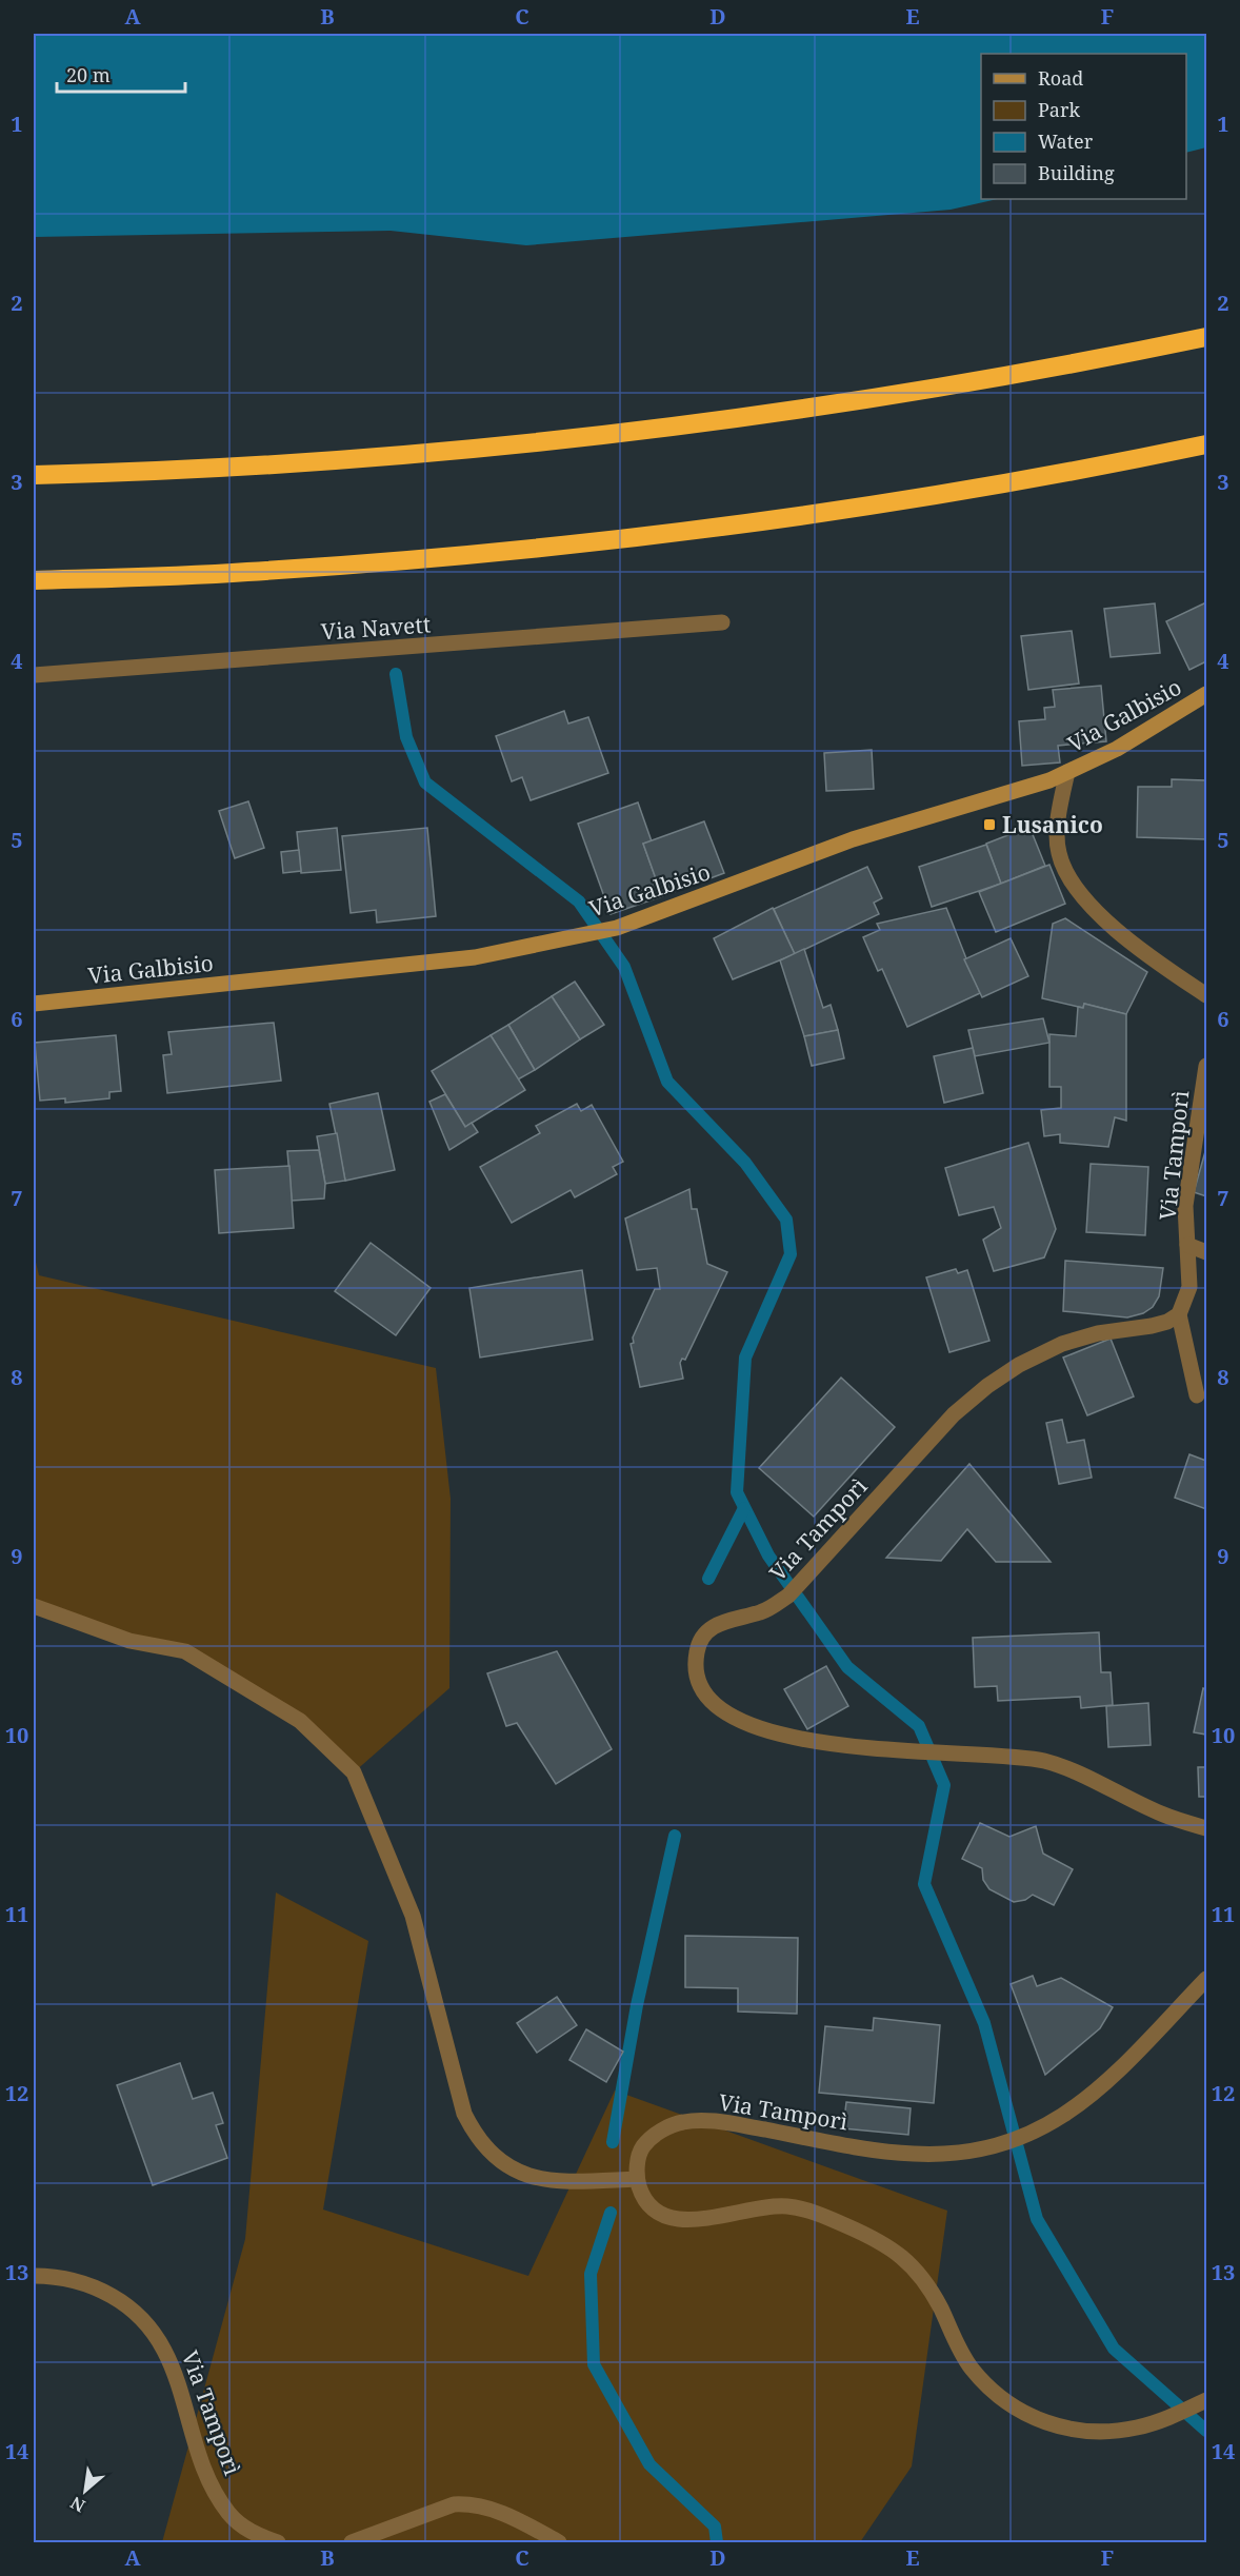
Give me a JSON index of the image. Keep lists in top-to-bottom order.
{
  "streets": {
    "street": ["Via Navett", "Via Galbisio", "Via Tamporì"]
  },
  "places": {
    "transit": ["Lusanico"]
  },
  "legend": [
    "Road",
    "Park",
    "Water",
    "Building"
  ],
  "scale_bar": "20 m",
  "north": "bottom left",
  "grid": {
    "columns": [
      "A",
      "B",
      "C",
      "D",
      "E",
      "F"
    ],
    "rows": [
      "1",
      "2",
      "3",
      "4",
      "5",
      "6",
      "7",
      "8",
      "9",
      "10",
      "11",
      "12",
      "13",
      "14"
    ]
  }
}
